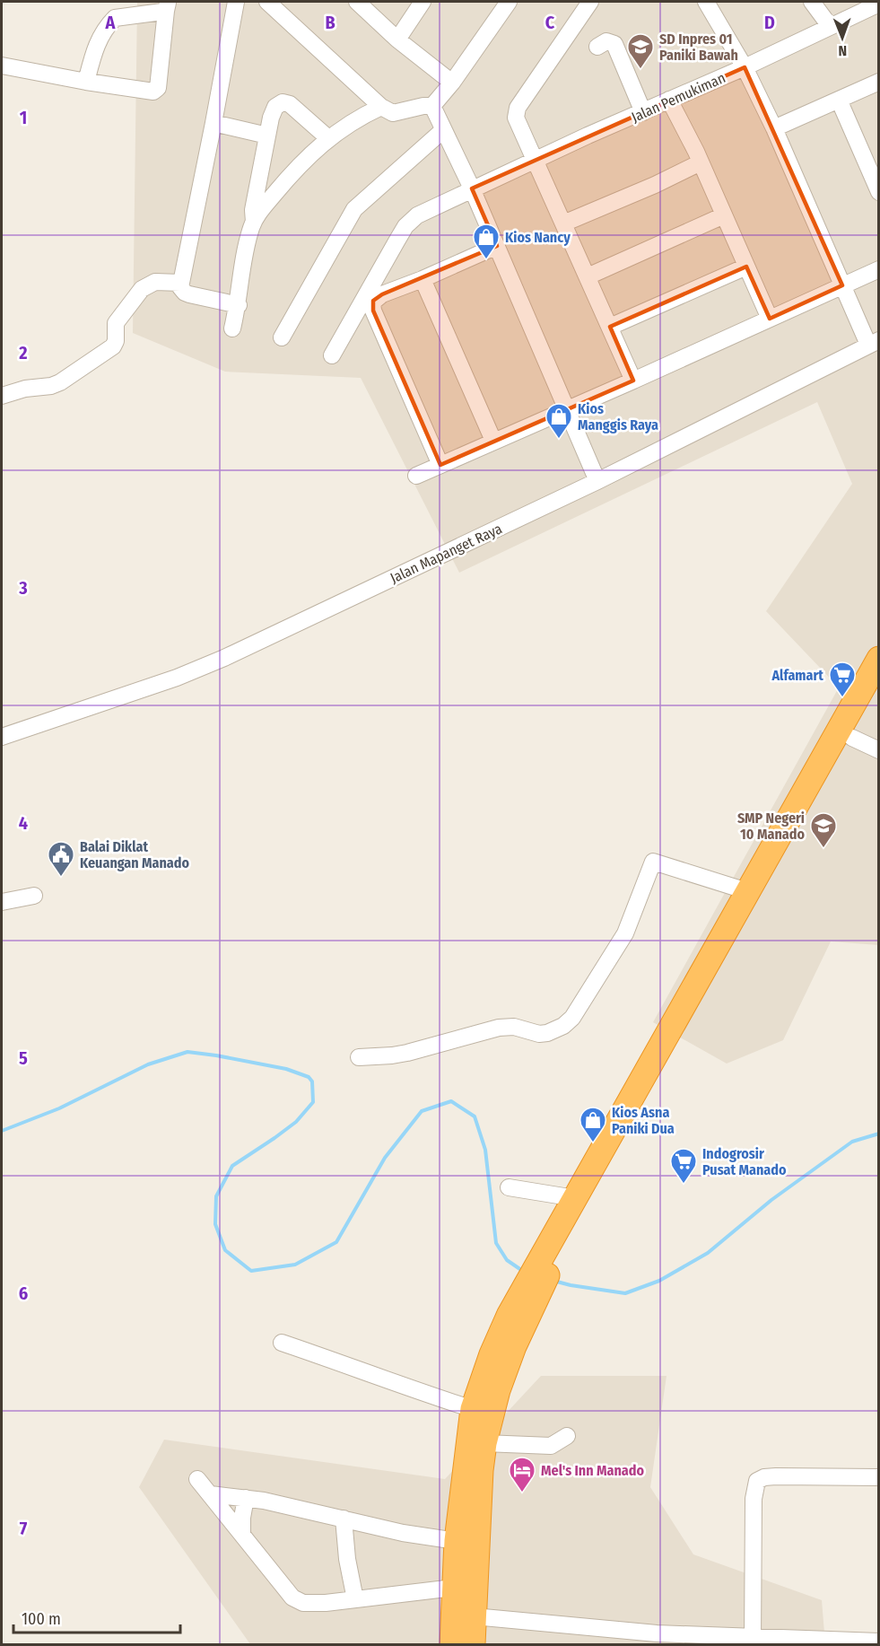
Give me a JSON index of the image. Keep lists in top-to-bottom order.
{
  "streets": {
    "street": ["Jalan Pemukiman", "Jalan Mapanget Raya"]
  },
  "places": {
    "school or university": ["SD Inpres 01 Paniki Bawah", "SMP Negeri 10 Manado"],
    "shop": ["Kios Nancy", "Kios Manggis Raya", "Kios Asna Paniki Dua"],
    "supermarket": ["Alfamart", "Indogrosir Pusat Manado"],
    "public building": ["Balai Diklat Keuangan Manado"],
    "hotel": ["Mel's Inn Manado"]
  },
  "scale_bar": "100 m",
  "north": "bottom",
  "grid": {
    "columns": [
      "A",
      "B",
      "C",
      "D"
    ],
    "rows": [
      "1",
      "2",
      "3",
      "4",
      "5",
      "6",
      "7"
    ]
  }
}
